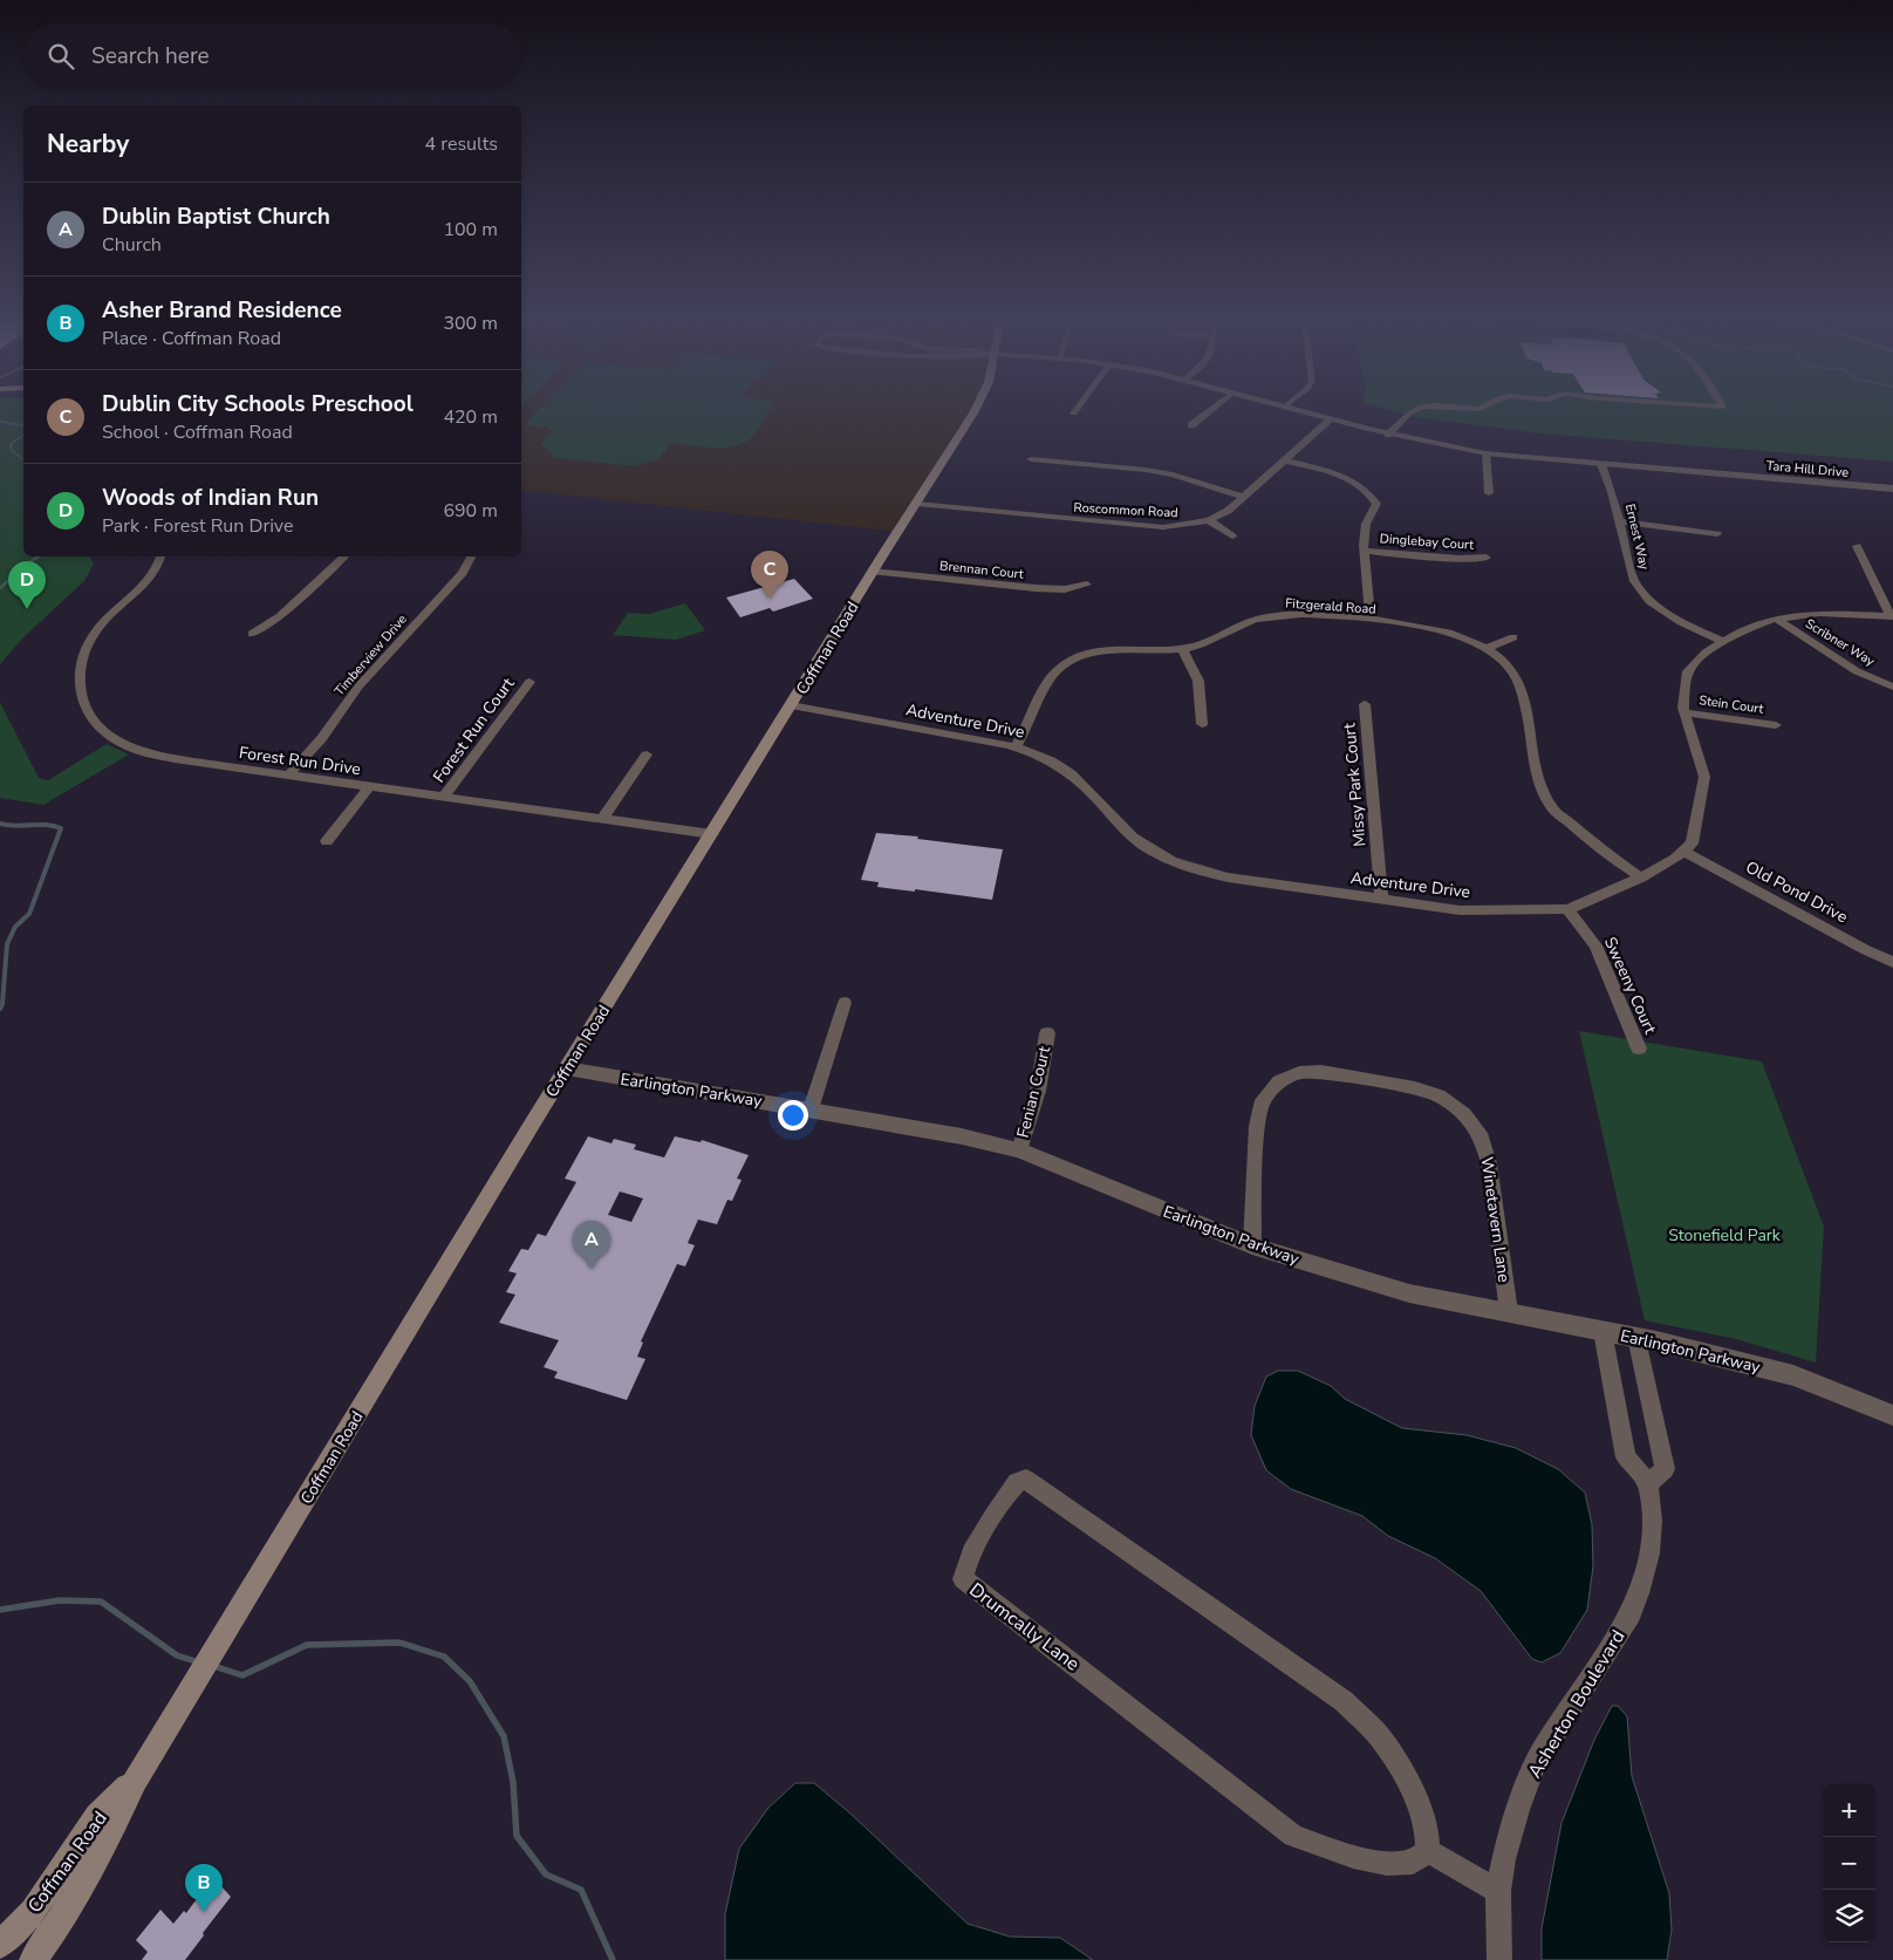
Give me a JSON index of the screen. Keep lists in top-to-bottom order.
{
  "streets": {
    "main road": ["Coffman Road"],
    "street": [
      "Tara Hill Drive",
      "Roscommon Road",
      "Ernest Way",
      "Dinglebay Court",
      "Brennan Court",
      "Fitzgerald Road",
      "Scribner Way",
      "Timberview Drive",
      "Stein Court",
      "Adventure Drive",
      "Forest Run Court",
      "Forest Run Drive",
      "Missy Park Court",
      "Old Pond Drive",
      "Sweeny Court",
      "Earlington Parkway",
      "Fenian Court",
      "Winetavern Lane",
      "Drumcally Lane",
      "Asherton Boulevard"
    ]
  },
  "crossings": [
    ["Tara Hill Drive", "Roscommon Road"],
    ["Tara Hill Drive", "Ernest Way"],
    ["Roscommon Road", "Coffman Road"],
    ["Brennan Court", "Coffman Road"],
    ["Fitzgerald Road", "Adventure Drive"],
    ["Coffman Road", "Adventure Drive"],
    ["Coffman Road", "Forest Run Drive"],
    ["Coffman Road", "Earlington Parkway"],
    ["Timberview Drive", "Forest Run Drive"],
    ["Adventure Drive", "Missy Park Court"],
    ["Adventure Drive", "Old Pond Drive"],
    ["Adventure Drive", "Sweeny Court"],
    ["Forest Run Court", "Forest Run Drive"],
    ["Earlington Parkway", "Fenian Court"],
    ["Earlington Parkway", "Winetavern Lane"]
  ],
  "parks": ["Stonefield Park"],
  "page": {
    "search": "Search here",
    "heading": ["Nearby", "4 results"],
    "list": [
      {
        "mark": "A",
        "name": "Dublin Baptist Church",
        "note": "Church",
        "value": "100 m"
      },
      {
        "mark": "B",
        "name": "Asher Brand Residence",
        "note": "Place · Coffman Road",
        "value": "300 m"
      },
      {
        "mark": "C",
        "name": "Dublin City Schools Preschool",
        "note": "School · Coffman Road",
        "value": "420 m"
      },
      {
        "mark": "D",
        "name": "Woods of Indian Run",
        "note": "Park · Forest Run Drive",
        "value": "690 m"
      }
    ],
    "pins": [
      "C",
      "D",
      "A",
      "B"
    ],
    "map_buttons": ["+", "−"]
  }
}
